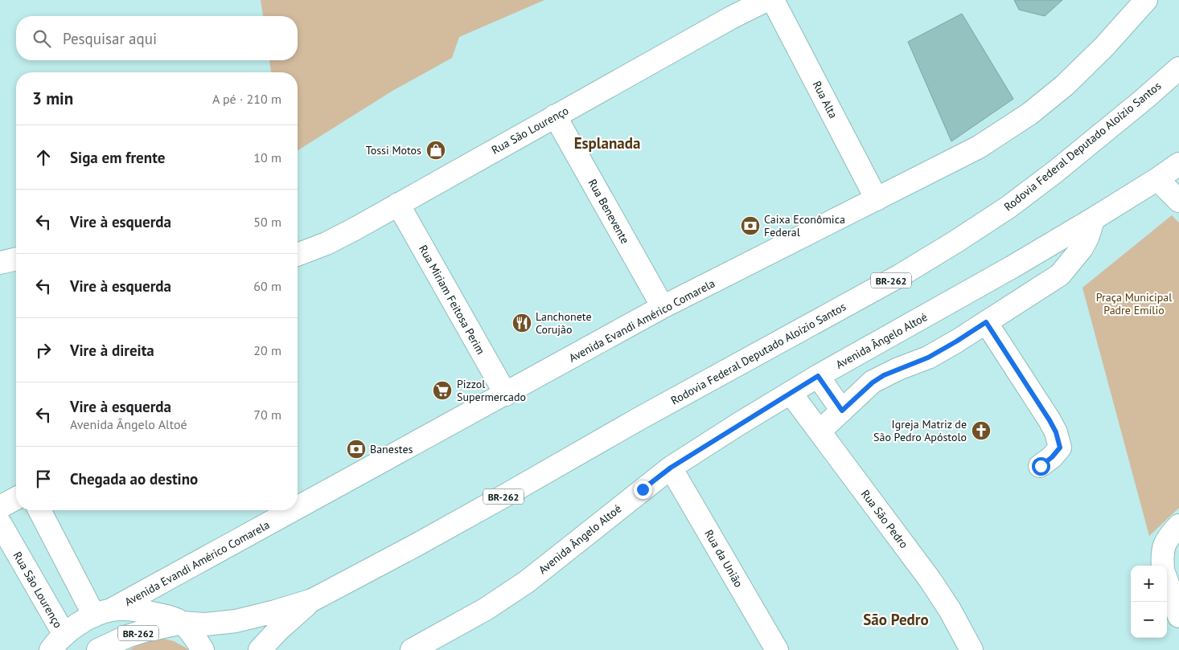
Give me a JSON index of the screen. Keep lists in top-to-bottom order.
{
  "streets": {
    "main road": [
      "Rua Alta",
      "Rua São Lourenço",
      "Rodovia Federal Deputado Aloízio Santos",
      "Rua Benevente",
      "BR-262",
      "Rua Miriam Feitosa Perim",
      "Avenida Evandi Américo Comarela",
      "Avenida Ângelo Altoé",
      "Rua São Pedro",
      "Rua da União"
    ]
  },
  "crossings": [
    ["Rua Alta", "Avenida Evandi Américo Comarela"],
    ["Rua São Lourenço", "Rua Benevente"],
    ["Rua São Lourenço", "Rua Miriam Feitosa Perim"],
    ["Rua São Lourenço", "Avenida Evandi Américo Comarela"],
    ["Rua Benevente", "Avenida Evandi Américo Comarela"],
    ["Rua Miriam Feitosa Perim", "Avenida Evandi Américo Comarela"],
    ["Avenida Ângelo Altoé", "Rua São Pedro"],
    ["Avenida Ângelo Altoé", "Rua da União"]
  ],
  "districts": ["Esplanada", "São Pedro"],
  "parks": ["Praça Municipal Padre Emílio"],
  "places": {
    "shop": ["Tossi Motos"],
    "bank": ["Caixa Econômica Federal", "Banestes"],
    "restaurant": ["Lanchonete Corujão"],
    "supermarket": ["Pizzol Supermercado"],
    "church": ["Igreja Matriz de São Pedro Apóstolo"]
  },
  "page": {
    "search": "Pesquisar aqui",
    "heading": ["3 min", "A pé · 210 m"],
    "list": [
      ["Siga em frente", "10 m"],
      ["Vire à esquerda", "50 m"],
      ["Vire à esquerda", "60 m"],
      ["Vire à direita", "20 m"],
      ["Vire à esquerda", "Avenida Ângelo Altoé", "70 m"],
      "Chegada ao destino"
    ],
    "map_buttons": ["+", "−"]
  }
}
